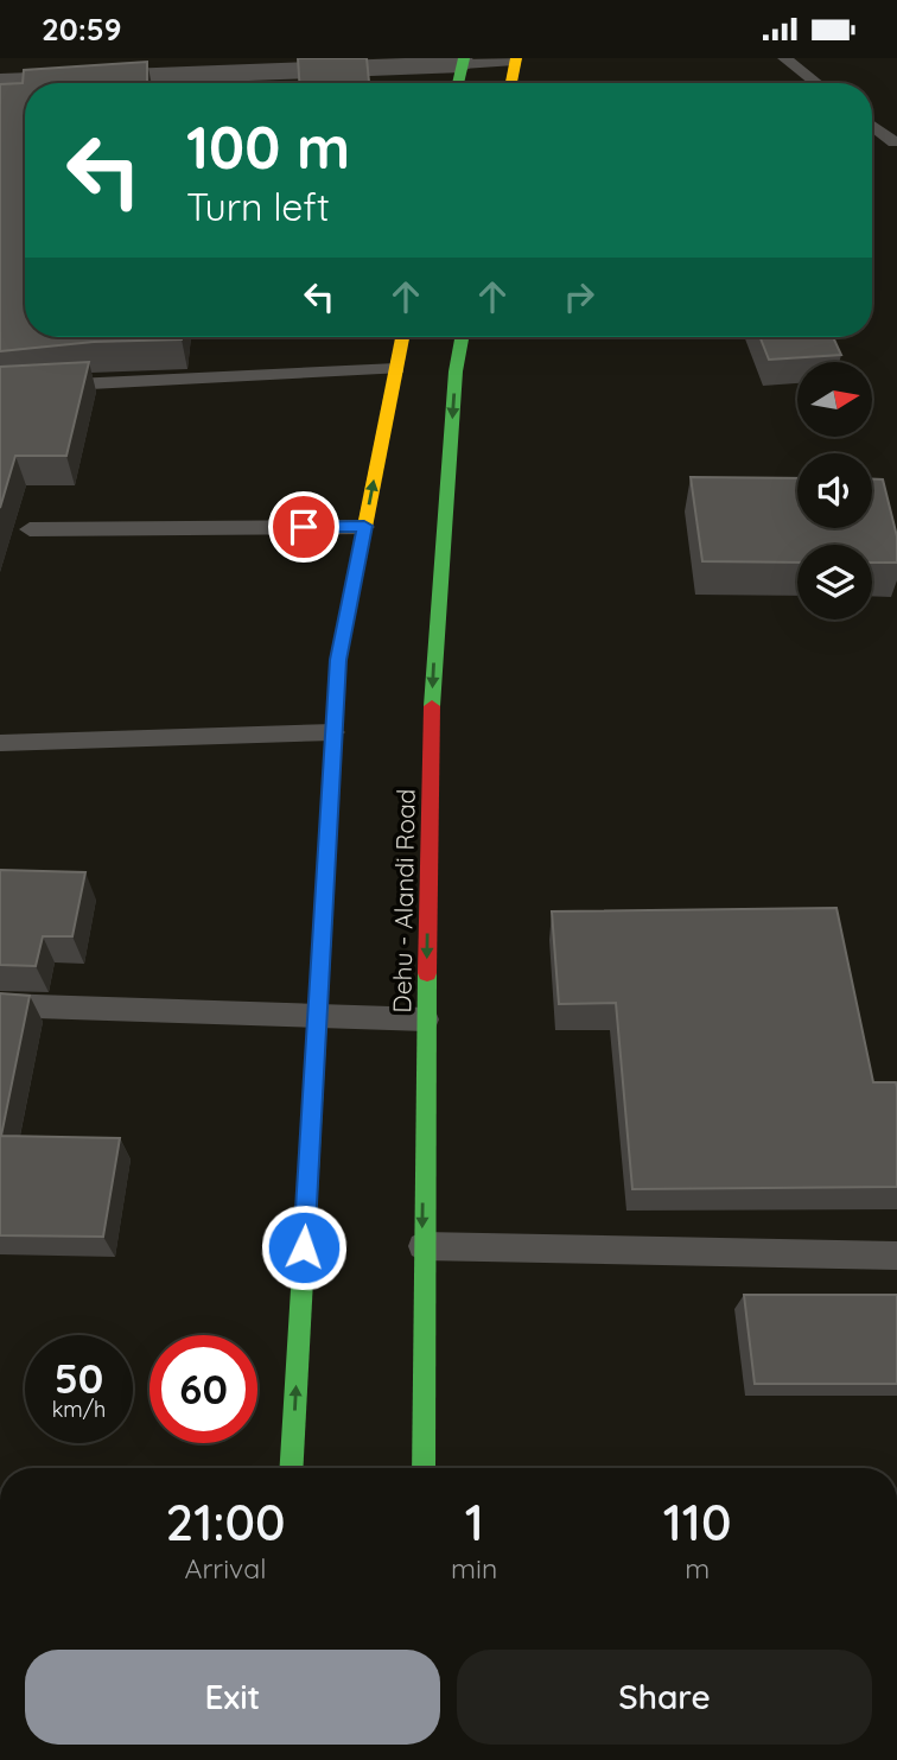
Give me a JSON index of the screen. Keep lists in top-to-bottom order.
{
  "streets": {
    "main road": ["Dehu - Alandi Road"]
  },
  "north": "right",
  "page": {
    "status": "20:59",
    "turn": ["100 m", "Turn left"],
    "speed": "50 km/h",
    "limit": "60",
    "eta": [
      "21:00",
      "Arrival",
      "1",
      "min",
      "110",
      "m"
    ],
    "buttons": ["Exit", "Share"]
  }
}
